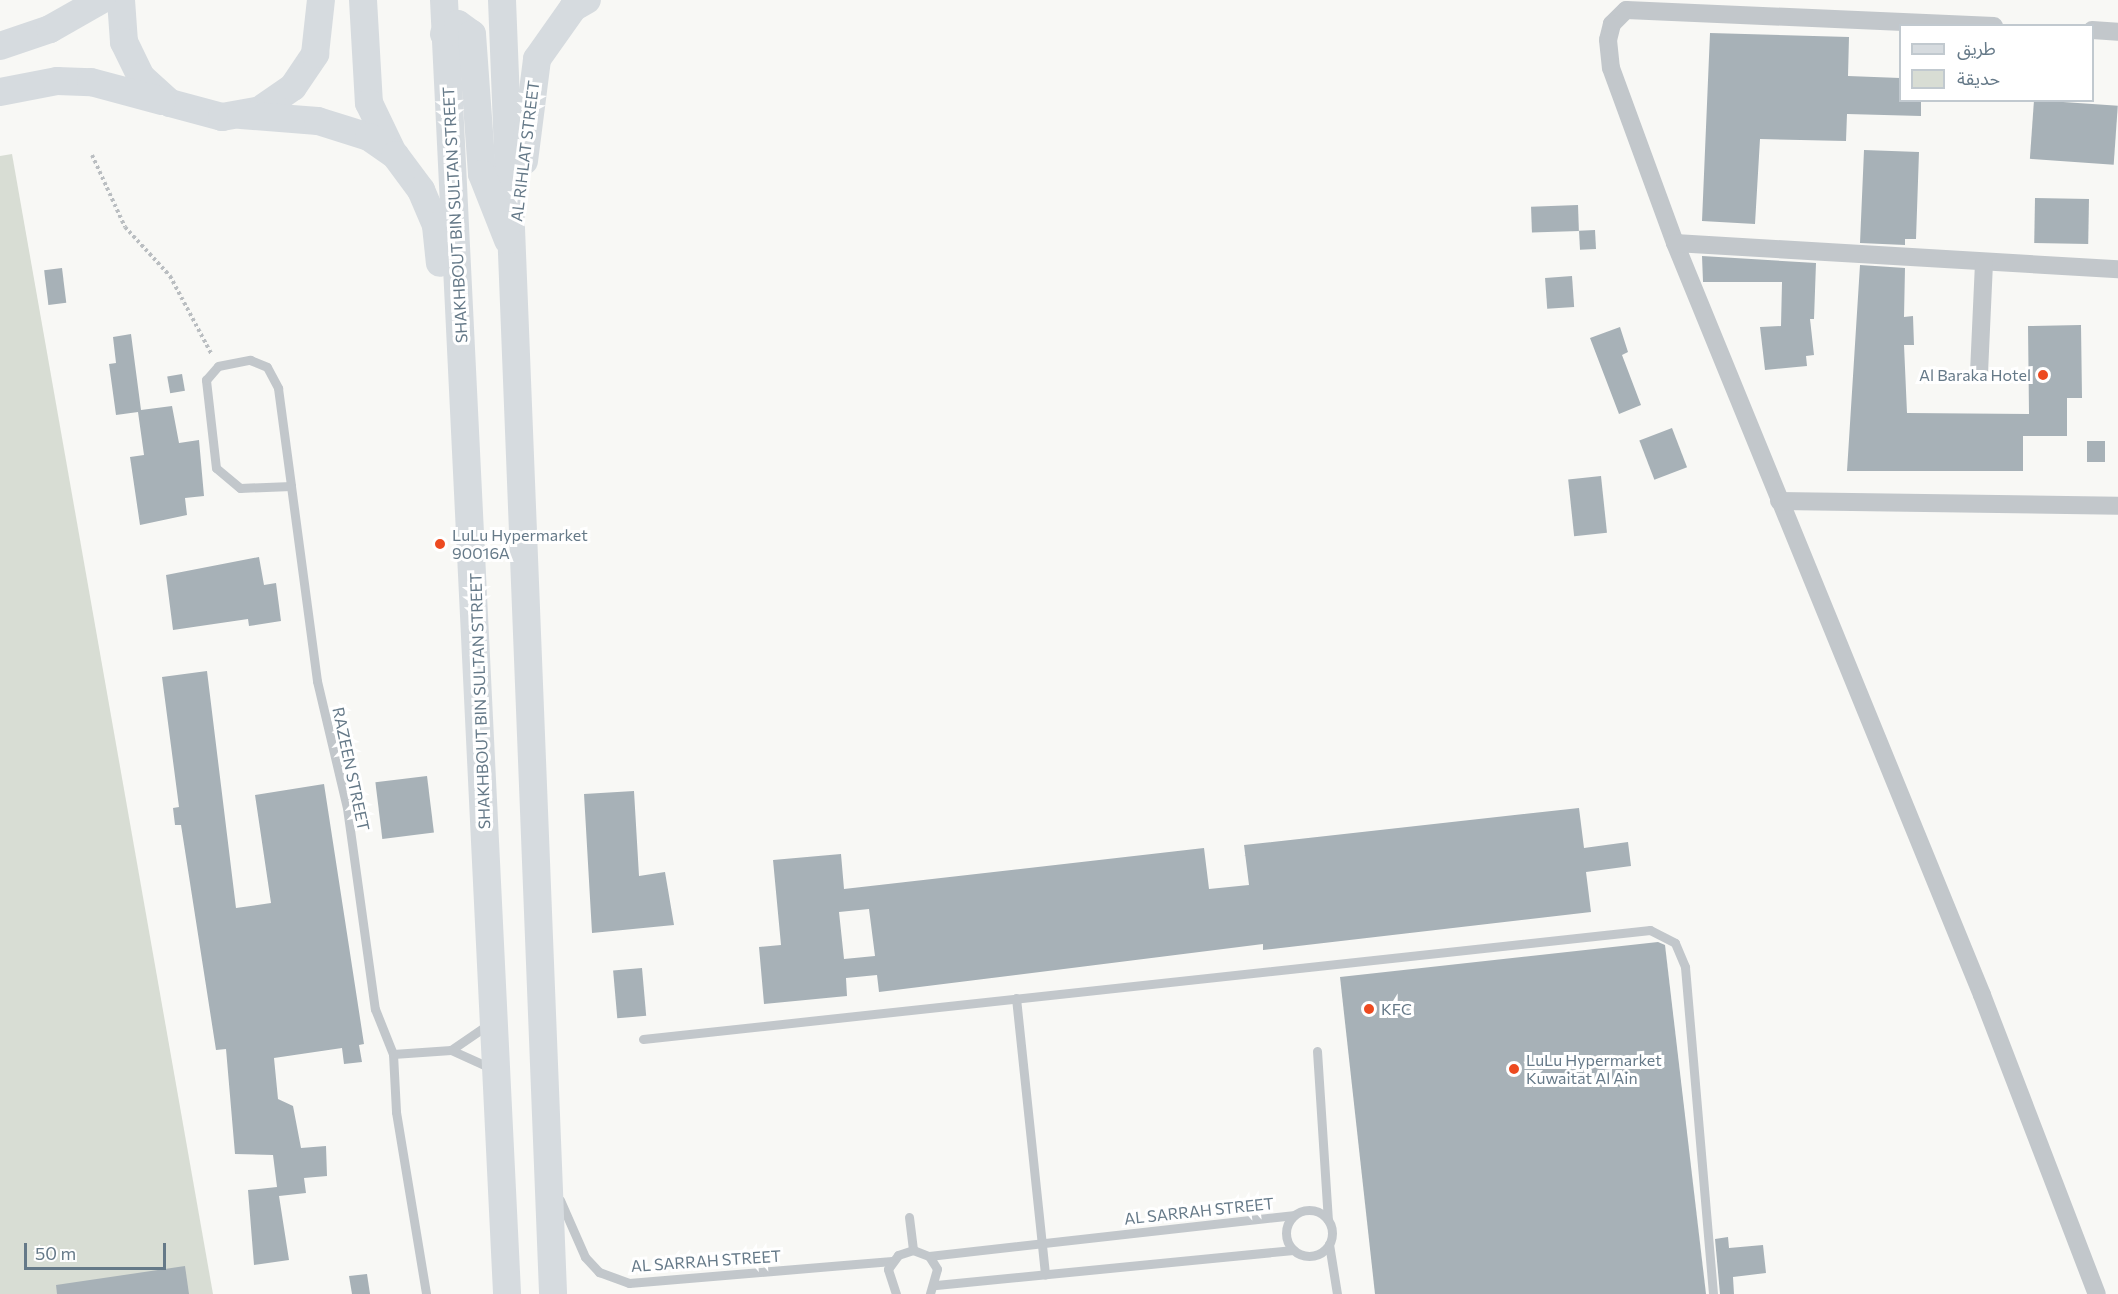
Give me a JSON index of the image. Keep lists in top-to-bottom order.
{
  "streets": {
    "main road": ["AL RIHLAT STREET", "SHAKHBOUT BIN SULTAN STREET"],
    "lane": ["RAZEEN STREET", "AL SARRAH STREET"]
  },
  "places": [
    "Al Baraka Hotel",
    "LuLu Hypermarket 90016A",
    "KFC",
    "LuLu Hypermarket Kuwaitat Al Ain"
  ],
  "legend": ["طريق", "حديقة"],
  "scale_bar": "50 m"
}
